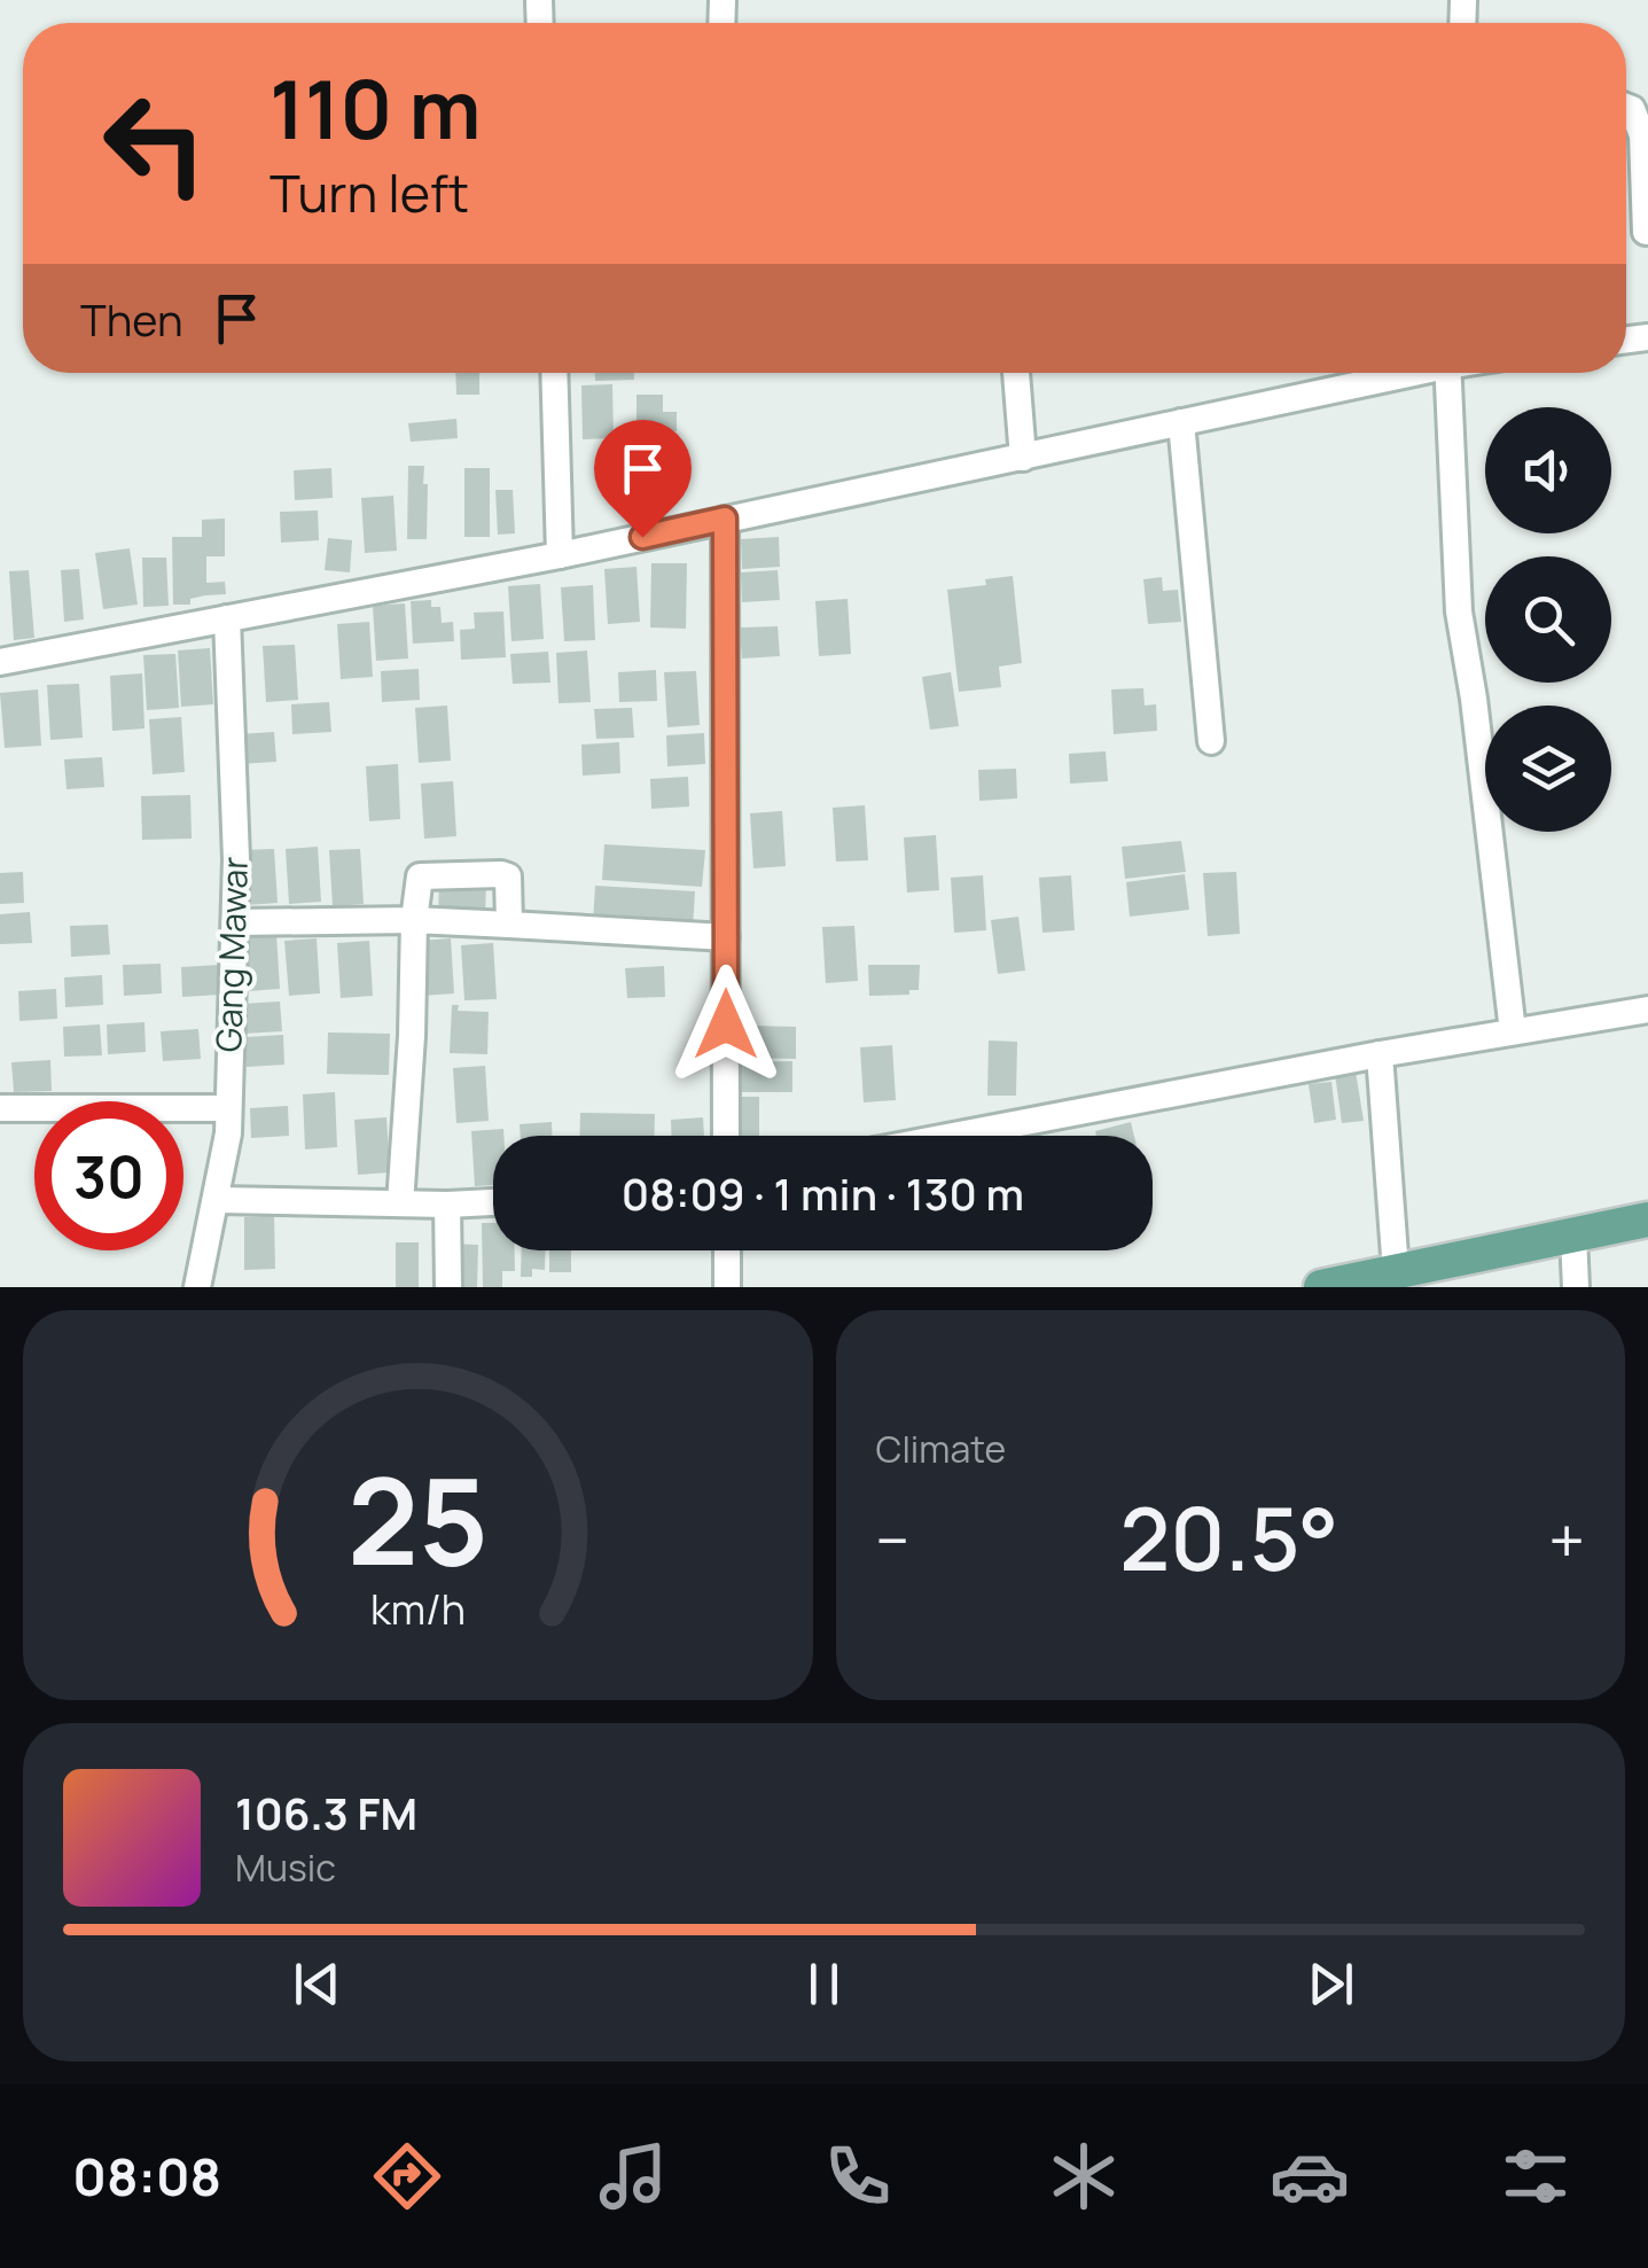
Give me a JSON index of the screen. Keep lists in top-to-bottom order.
{
  "streets": {
    "street": ["Gang Mawar"]
  },
  "page": {
    "turn": ["110 m", "Turn left"],
    "then": "Then",
    "limit": "30",
    "trip": "08:09 · 1 min · 130 m",
    "tile": "Climate",
    "heat": ["−", "20.5°", "+"],
    "song": ["106.3 FM", "Music"],
    "tabs": "08:08",
    "gauge": ["25", "km/h"]
  }
}
